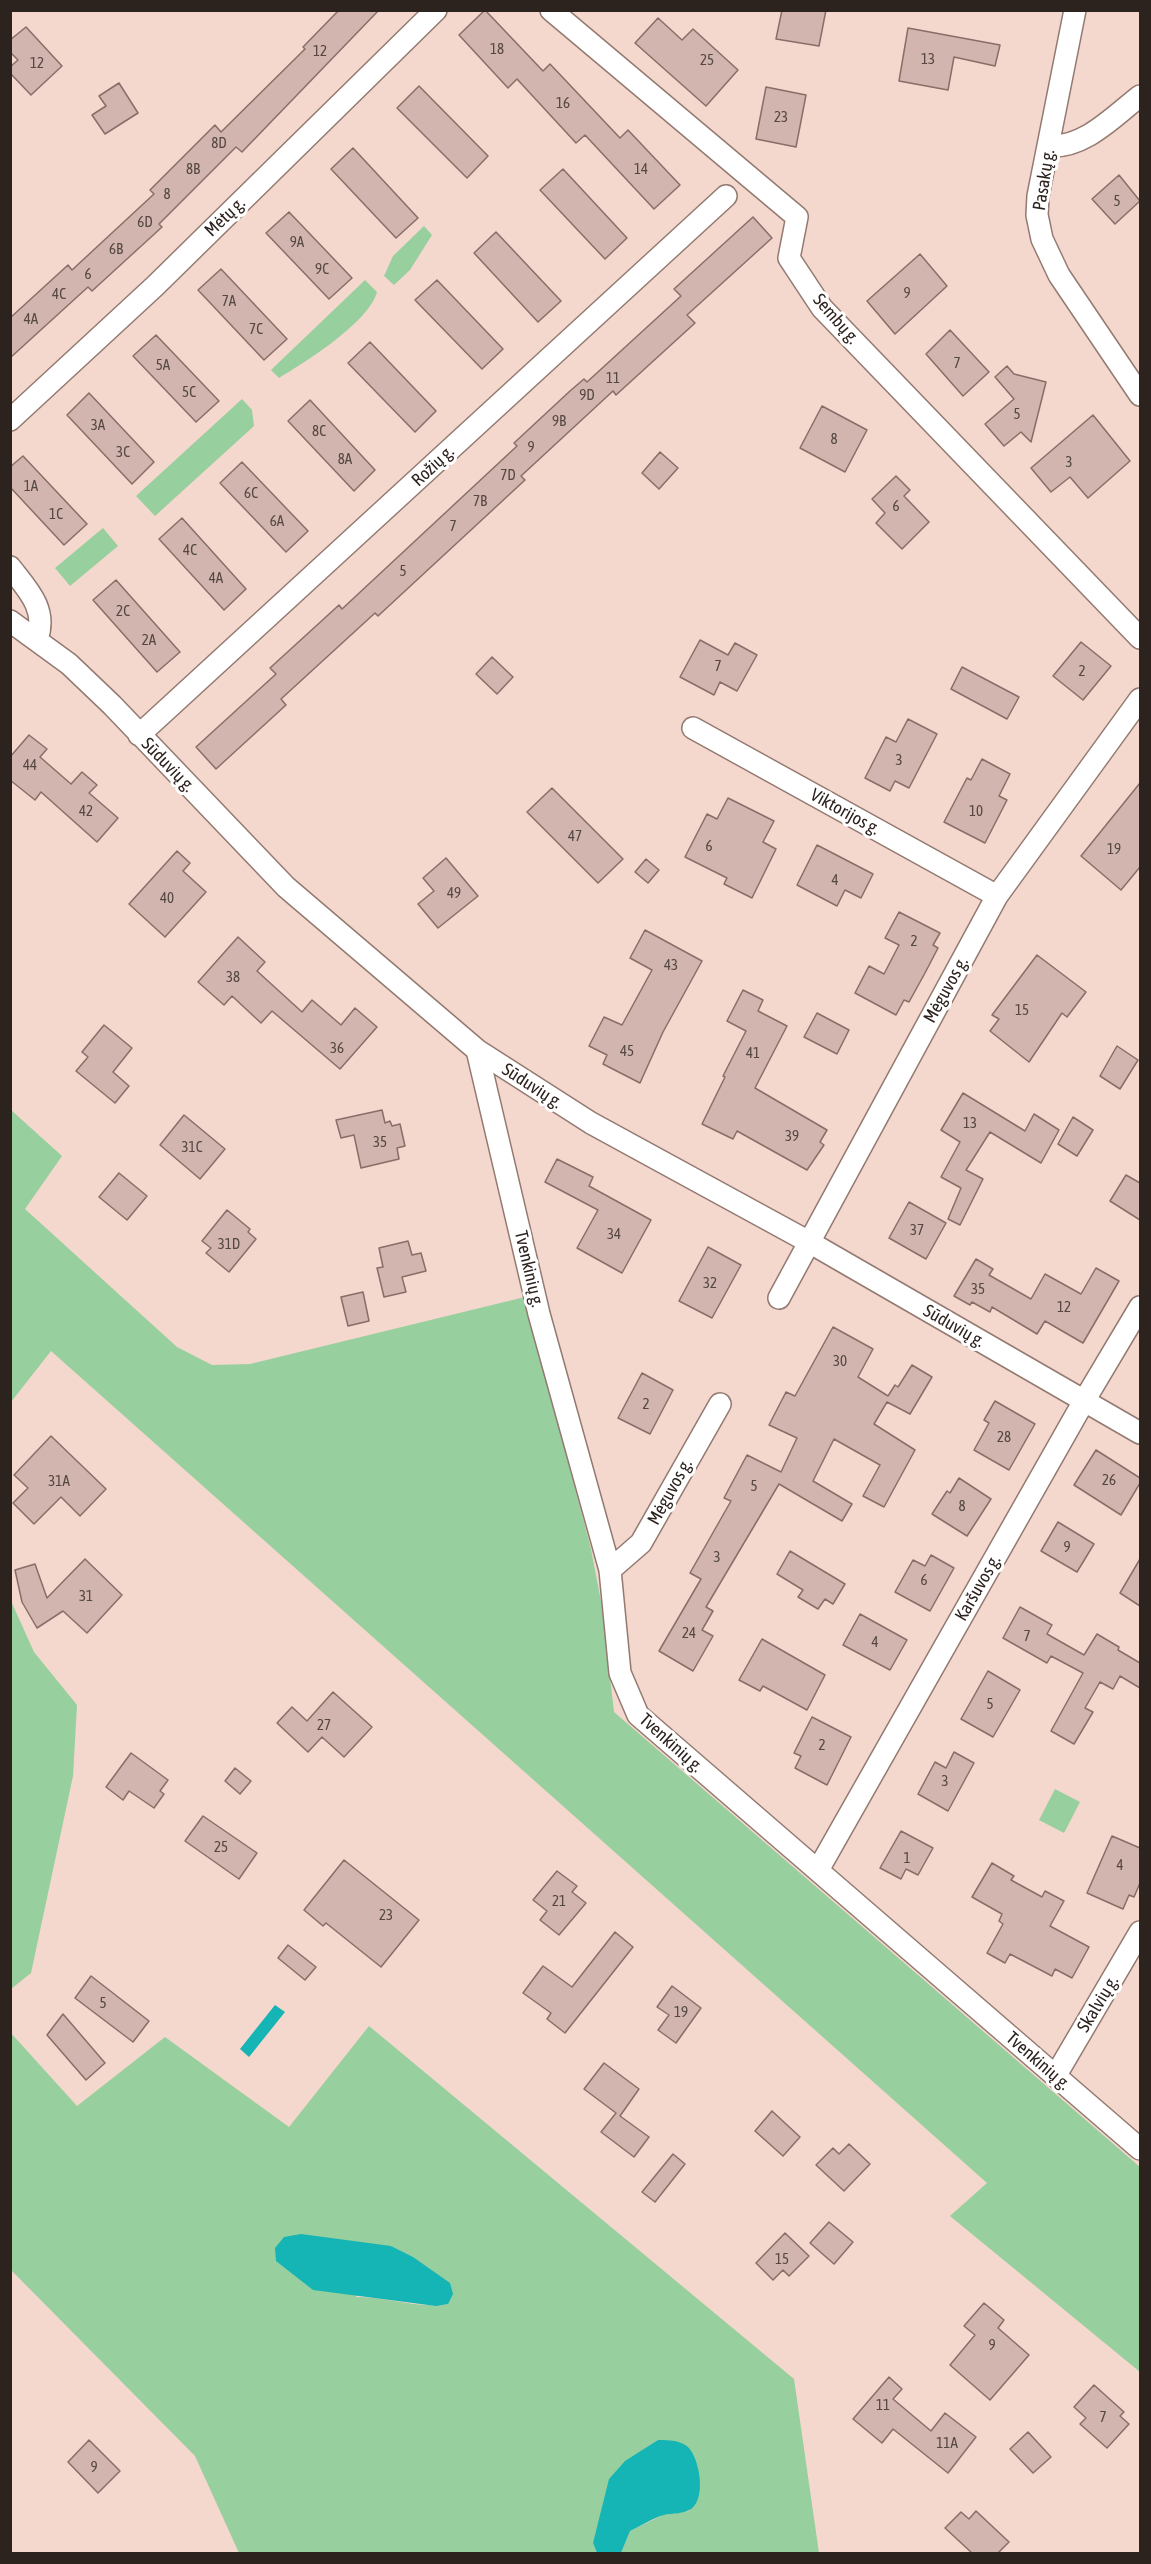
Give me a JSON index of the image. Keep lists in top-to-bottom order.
{
  "streets": {
    "street": [
      "Pasakų g.",
      "Mėtų g.",
      "Sembų g.",
      "Rožių g.",
      "Sūduvių g.",
      "Viktorijos g.",
      "Mėguvos g.",
      "Tvenkinių g.",
      "Karšuvos g.",
      "Skalvių g."
    ]
  },
  "crossings": [
    ["Rožių g.", "Sūduvių g."],
    ["Sūduvių g.", "Mėguvos g."],
    ["Sūduvių g.", "Tvenkinių g."],
    ["Sūduvių g.", "Karšuvos g."],
    ["Viktorijos g.", "Mėguvos g."],
    ["Mėguvos g.", "Tvenkinių g."],
    ["Tvenkinių g.", "Karšuvos g."],
    ["Tvenkinių g.", "Skalvių g."]
  ],
  "house_numbers": [
    "18",
    "12",
    "13",
    "25",
    "12",
    "16",
    "23",
    "8D",
    "8B",
    "14",
    "8",
    "5",
    "6D",
    "9A",
    "6B",
    "9C",
    "6",
    "9",
    "4C",
    "7A",
    "4A",
    "7C",
    "7",
    "5A",
    "11",
    "5C",
    "9D",
    "5",
    "9B",
    "3A",
    "8C",
    "8",
    "9",
    "3C",
    "8A",
    "3",
    "7D",
    "1A",
    "6C",
    "7B",
    "6",
    "1C",
    "6A",
    "7",
    "4C",
    "5",
    "4A",
    "2C",
    "2A",
    "7",
    "2",
    "3",
    "44",
    "42",
    "10",
    "47",
    "6",
    "19",
    "4",
    "49",
    "40",
    "2",
    "43",
    "38",
    "15",
    "36",
    "45",
    "41",
    "13",
    "39",
    "35",
    "31C",
    "37",
    "34",
    "31D",
    "32",
    "35",
    "12",
    "30",
    "2",
    "28",
    "26",
    "31A",
    "5",
    "8",
    "9",
    "3",
    "6",
    "31",
    "24",
    "7",
    "4",
    "5",
    "27",
    "2",
    "3",
    "25",
    "1",
    "4",
    "21",
    "23",
    "5",
    "19",
    "15",
    "9",
    "11",
    "7",
    "11A",
    "9"
  ]
}
